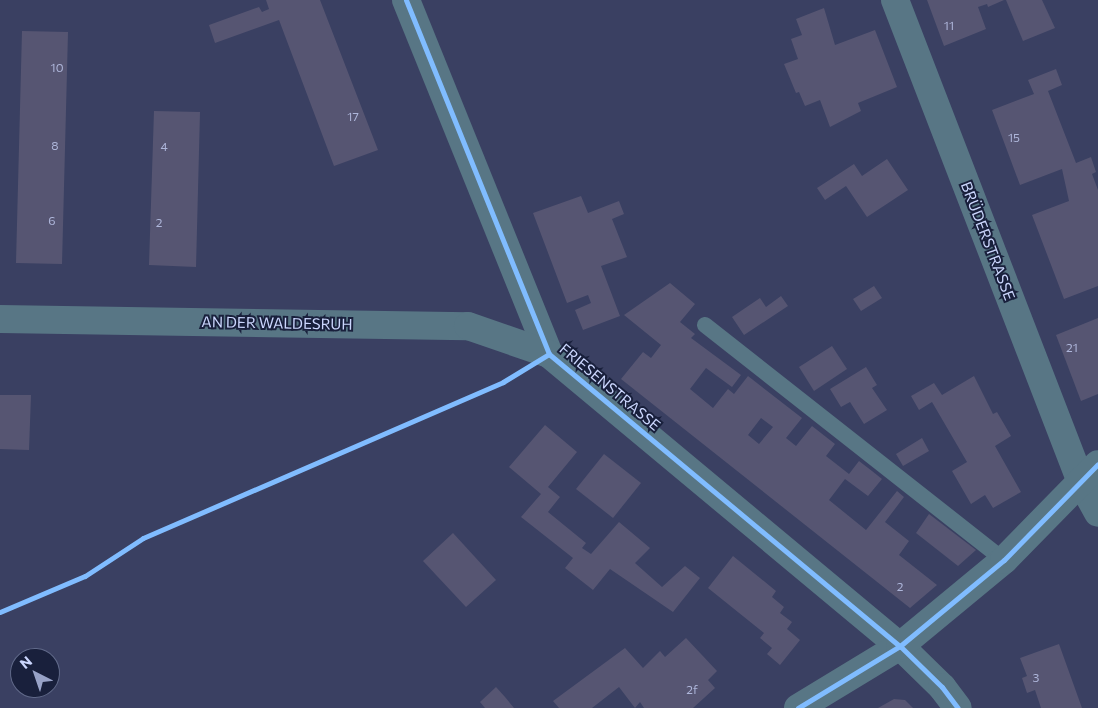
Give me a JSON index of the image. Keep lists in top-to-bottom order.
{
  "streets": {
    "street": ["BRÜDERSTRASSE", "AN DER WALDESRUH", "FRIESENSTRASSE"]
  },
  "crossings": [
    ["AN DER WALDESRUH", "FRIESENSTRASSE"]
  ],
  "house_numbers": [
    "11",
    "10",
    "17",
    "15",
    "8",
    "4",
    "6",
    "2",
    "21",
    "2",
    "3",
    "2f"
  ],
  "north": "top left"
}
